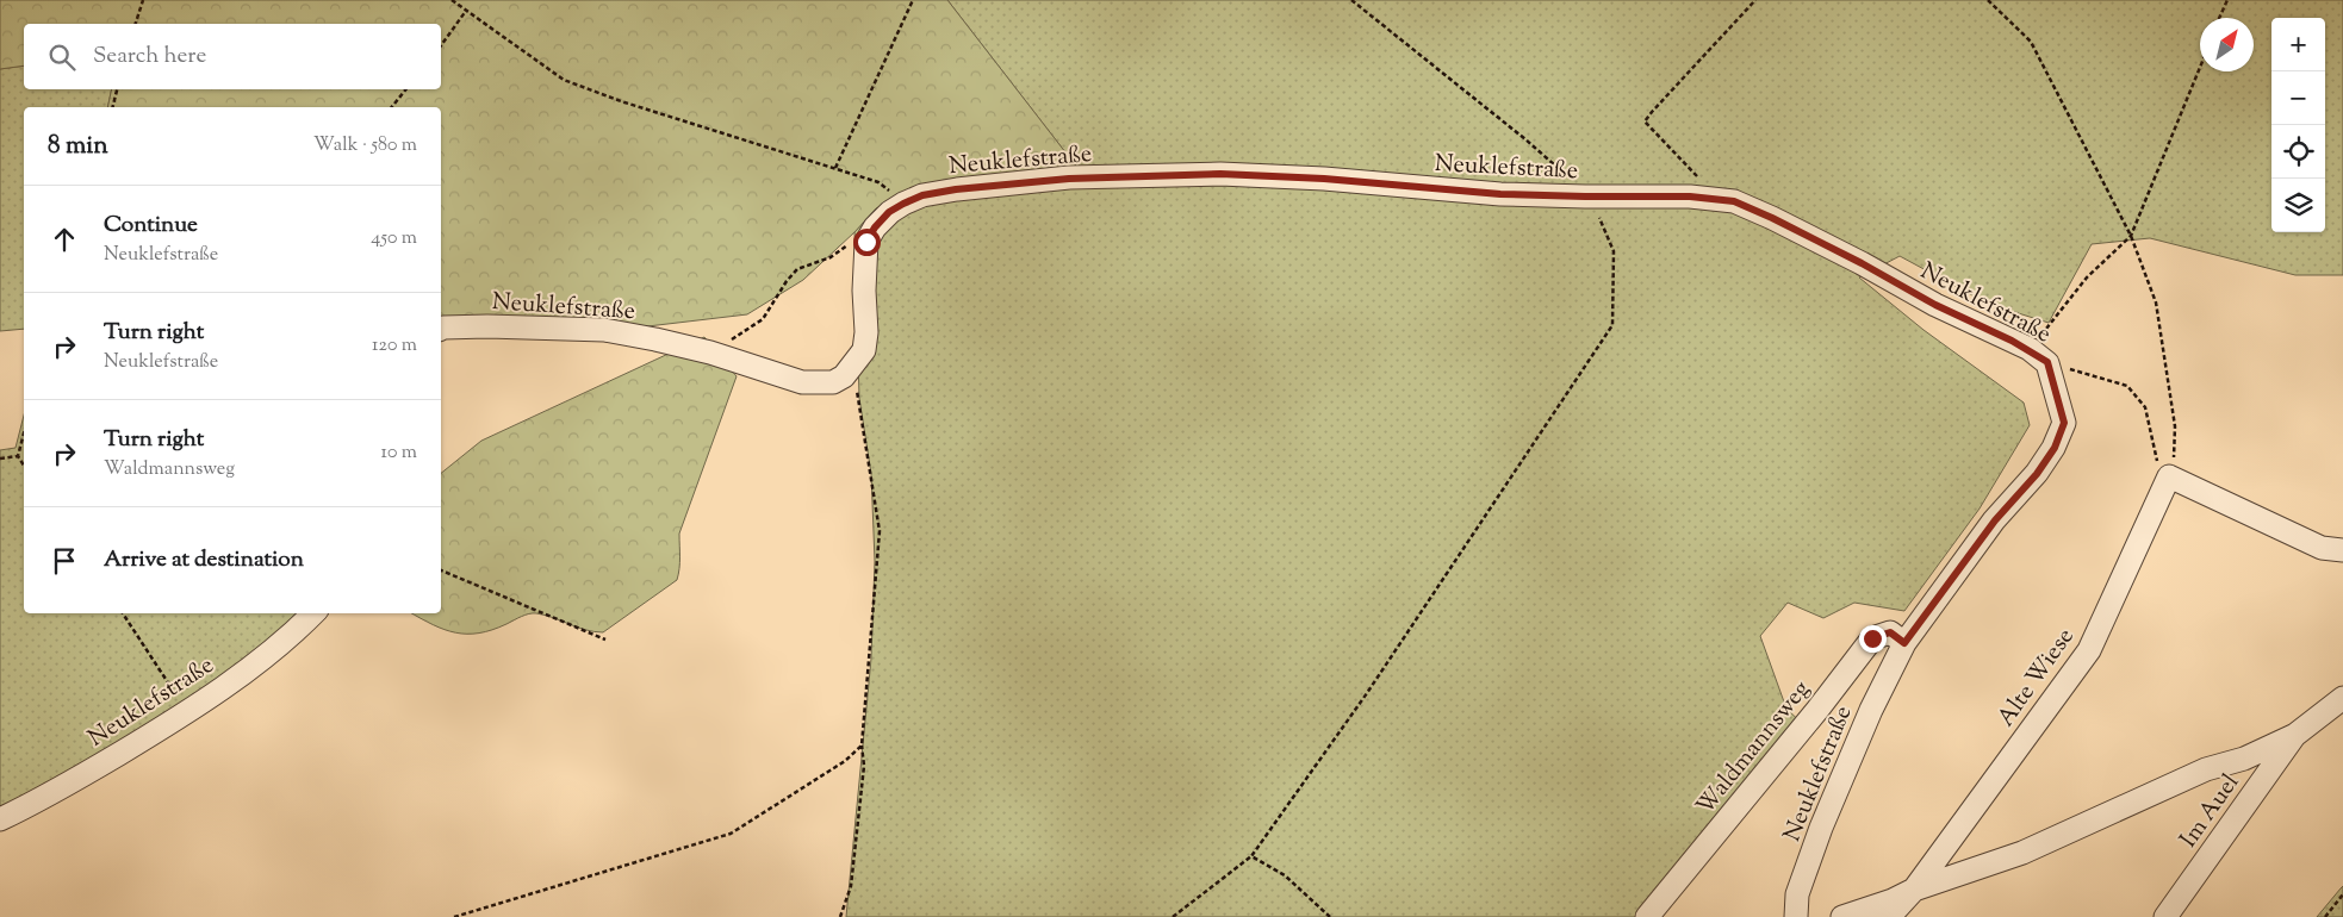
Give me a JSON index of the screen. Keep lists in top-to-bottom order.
{
  "streets": {
    "street": [
      "Neuklefstraße",
      "Alte Wiese",
      "Waldmannsweg",
      "Im Auel"
    ]
  },
  "crossings": [
    ["Neuklefstraße", "Waldmannsweg"]
  ],
  "north": "top right",
  "page": {
    "map_buttons": ["+", "−"],
    "search": "Search here",
    "heading": ["8 min", "Walk · 580 m"],
    "list": [
      ["Continue", "Neuklefstraße", "450 m"],
      ["Turn right", "Neuklefstraße", "120 m"],
      ["Turn right", "Waldmannsweg", "10 m"],
      "Arrive at destination"
    ]
  }
}
